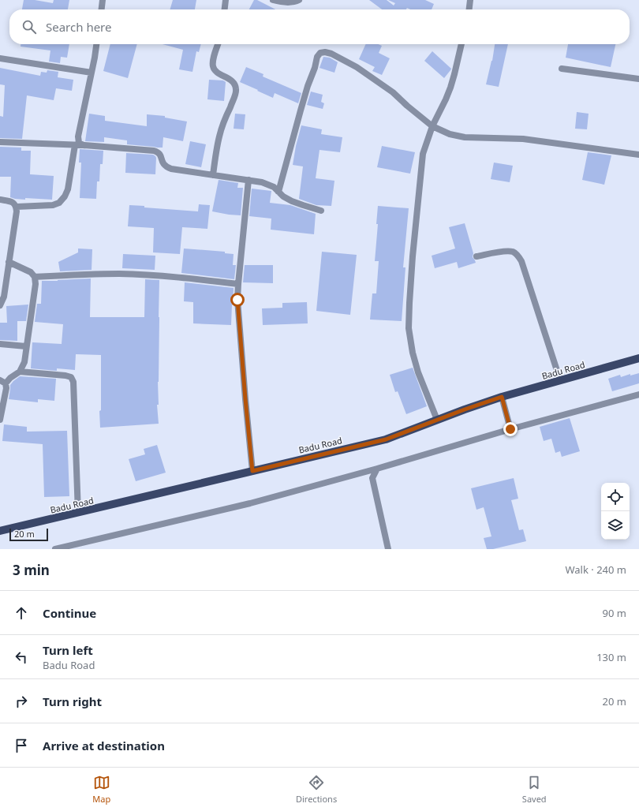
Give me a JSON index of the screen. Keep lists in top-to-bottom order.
{
  "streets": {
    "main road": ["Badu Road"]
  },
  "scale_bar": "20 m",
  "page": {
    "search": "Search here",
    "scale": "20 m",
    "heading": ["3 min", "Walk · 240 m"],
    "list": [
      ["Continue", "90 m"],
      ["Turn left", "Badu Road", "130 m"],
      ["Turn right", "20 m"],
      "Arrive at destination"
    ],
    "nav": ["Map", "Directions", "Saved"]
  }
}
